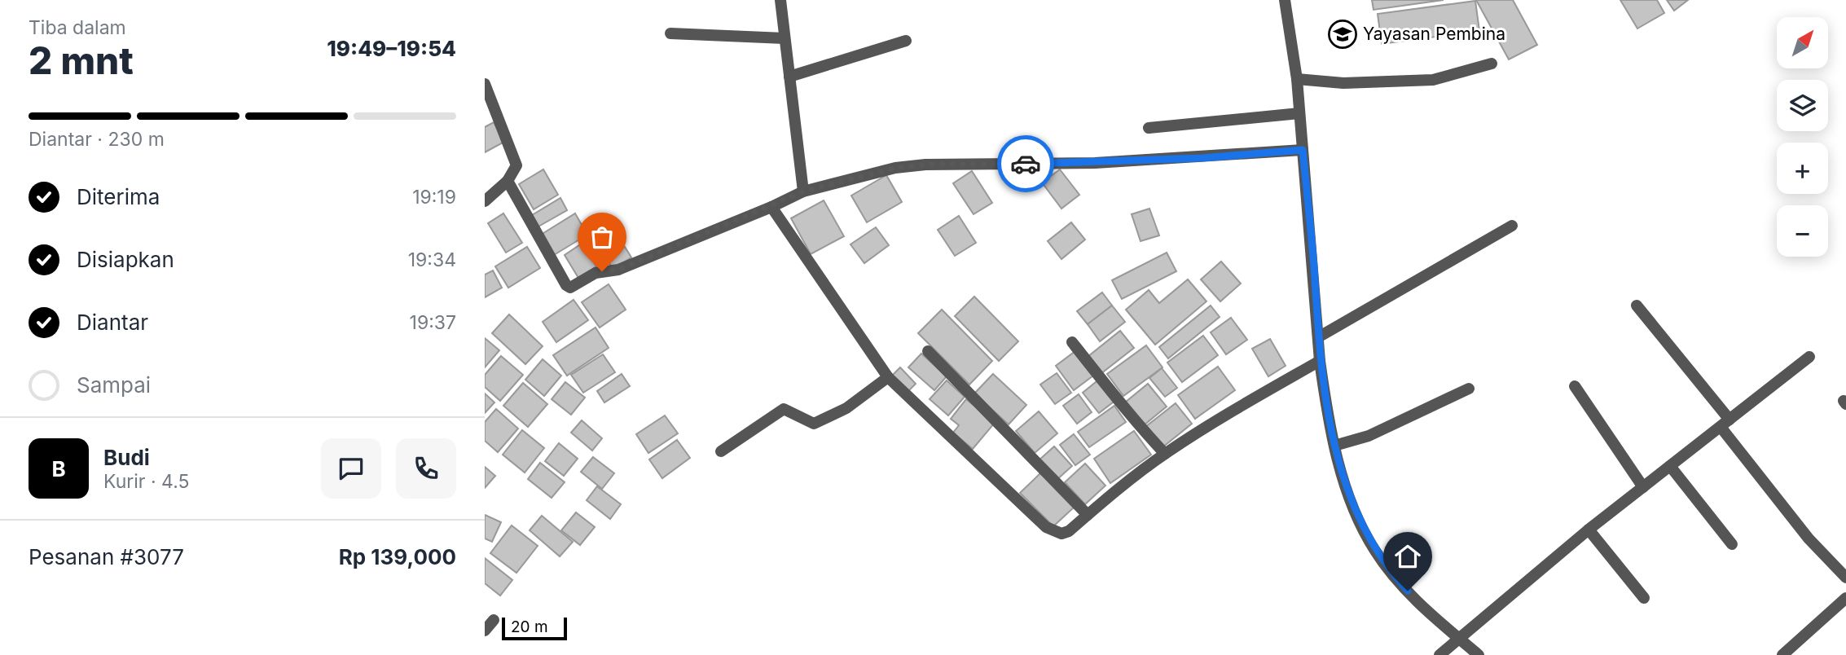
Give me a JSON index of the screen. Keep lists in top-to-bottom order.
{
  "places": {
    "school or university": ["Yayasan Pembina"]
  },
  "scale_bar": "20 m",
  "north": "top right",
  "page": {
    "heading": ["2 mnt", "Tiba dalam", "19:49–19:54"],
    "panel": [
      "Budi",
      "Kurir · 4.5",
      "Pesanan #3077",
      "Rp 139,000"
    ],
    "map_buttons": ["+", "−"],
    "bar": "Diantar · 230 m",
    "list": [
      ["Diterima", "19:19"],
      ["Disiapkan", "19:34"],
      ["Diantar", "19:37"],
      "Sampai"
    ],
    "round": "B",
    "scale": "20 m"
  }
}
